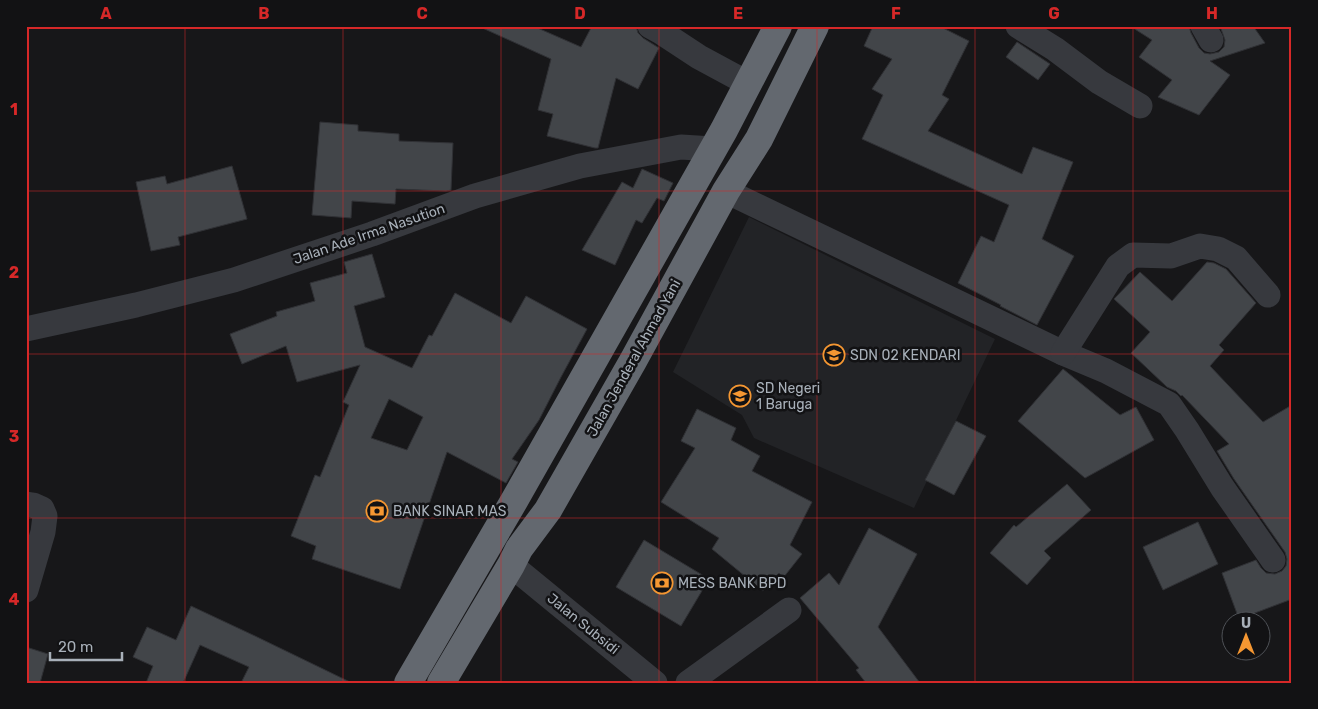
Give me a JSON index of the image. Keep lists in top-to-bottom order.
{
  "streets": {
    "highway": ["Jalan Jenderal Ahmad Yani"],
    "street": ["Jalan Ade Irma Nasution", "Jalan Subsidi"]
  },
  "crossings": [
    ["Jalan Jenderal Ahmad Yani", "Jalan Subsidi"]
  ],
  "places": {
    "school or university": ["SDN 02 KENDARI", "SD Negeri 1 Baruga"],
    "bank": ["BANK SINAR MAS", "MESS BANK BPD"]
  },
  "scale_bar": "20 m",
  "north": "top",
  "grid": {
    "columns": [
      "A",
      "B",
      "C",
      "D",
      "E",
      "F",
      "G",
      "H"
    ],
    "rows": [
      "1",
      "2",
      "3",
      "4"
    ]
  }
}
